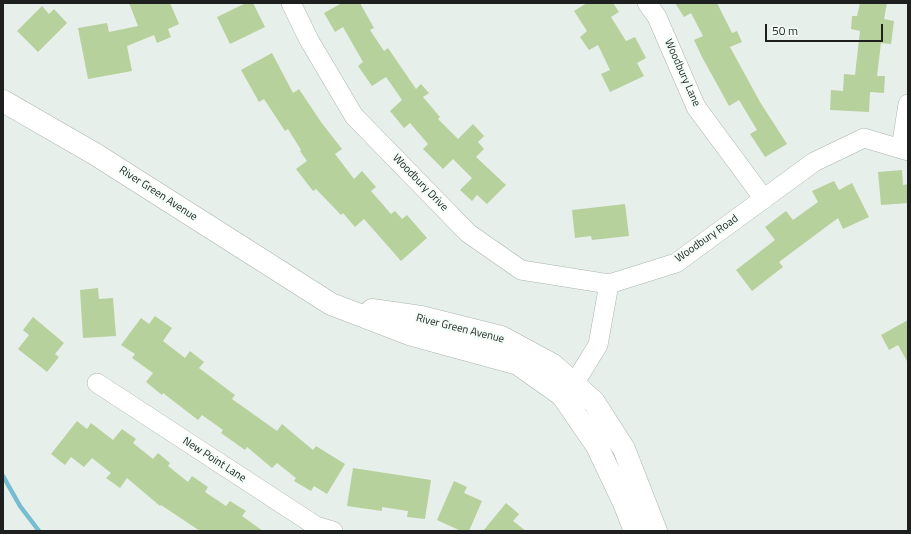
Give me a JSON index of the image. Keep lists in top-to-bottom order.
{
  "streets": {
    "street": [
      "Woodbury Lane",
      "Woodbury Drive",
      "River Green Avenue",
      "Woodbury Road",
      "New Point Lane"
    ]
  },
  "crossings": [
    ["Woodbury Lane", "Woodbury Road"],
    ["Woodbury Drive", "Woodbury Road"]
  ],
  "scale_bar": "50 m"
}
